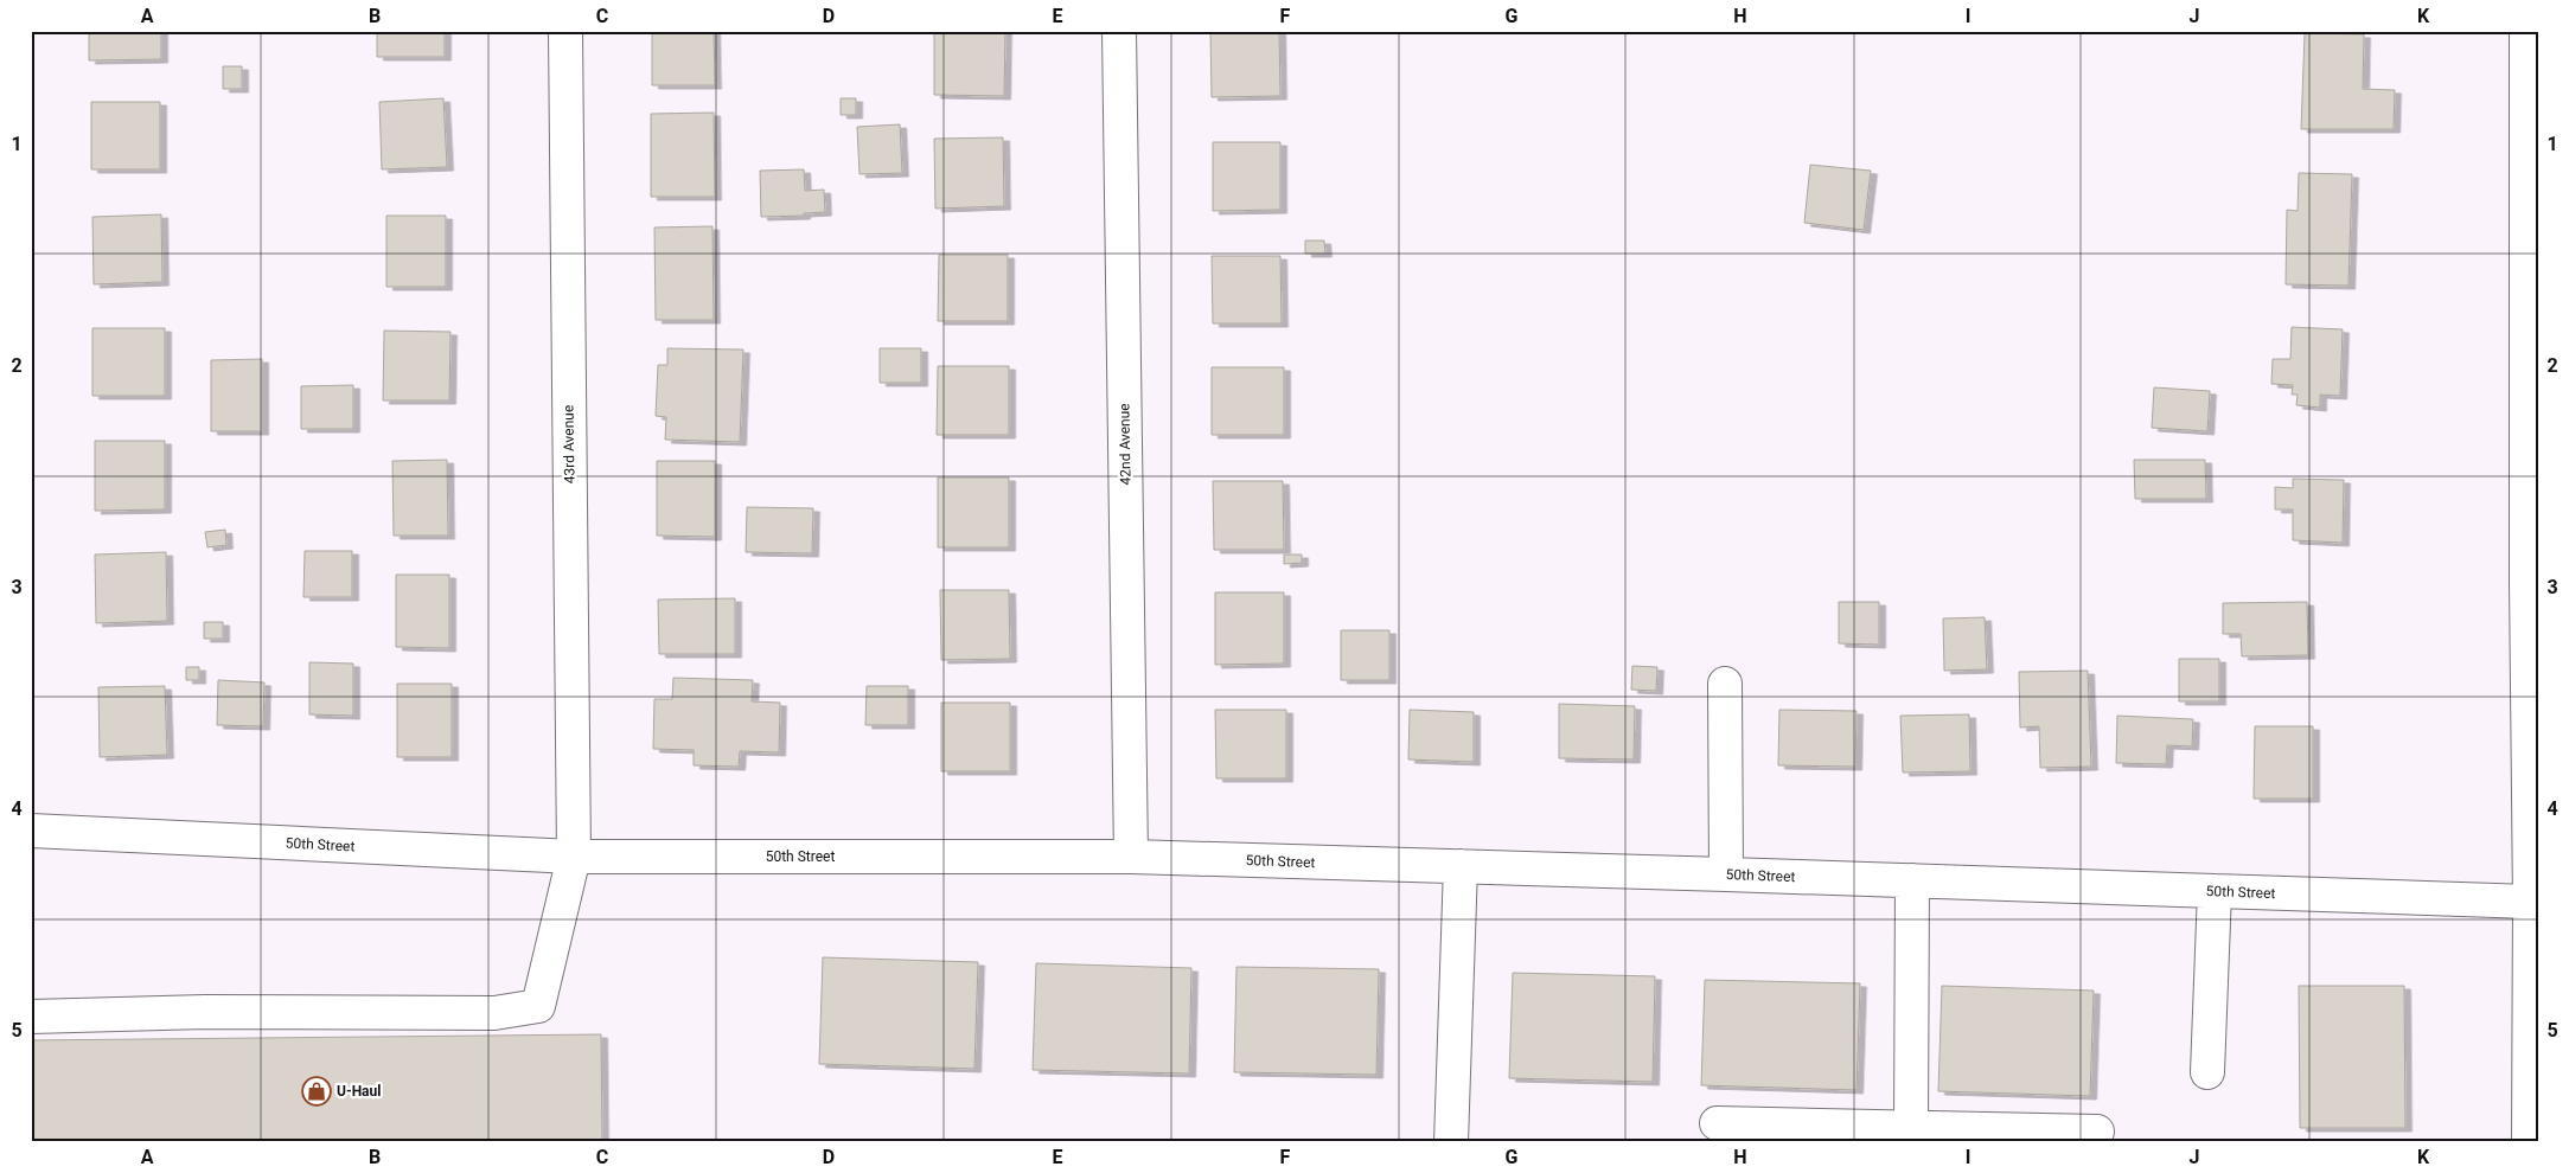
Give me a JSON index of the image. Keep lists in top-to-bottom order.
{
  "streets": {
    "street": ["43rd Avenue", "42nd Avenue", "50th Street"]
  },
  "crossings": [
    ["43rd Avenue", "50th Street"],
    ["42nd Avenue", "50th Street"]
  ],
  "places": {
    "shop": ["U-Haul"]
  },
  "grid": {
    "columns": [
      "A",
      "B",
      "C",
      "D",
      "E",
      "F",
      "G",
      "H",
      "I",
      "J",
      "K"
    ],
    "rows": [
      "1",
      "2",
      "3",
      "4",
      "5"
    ]
  }
}
